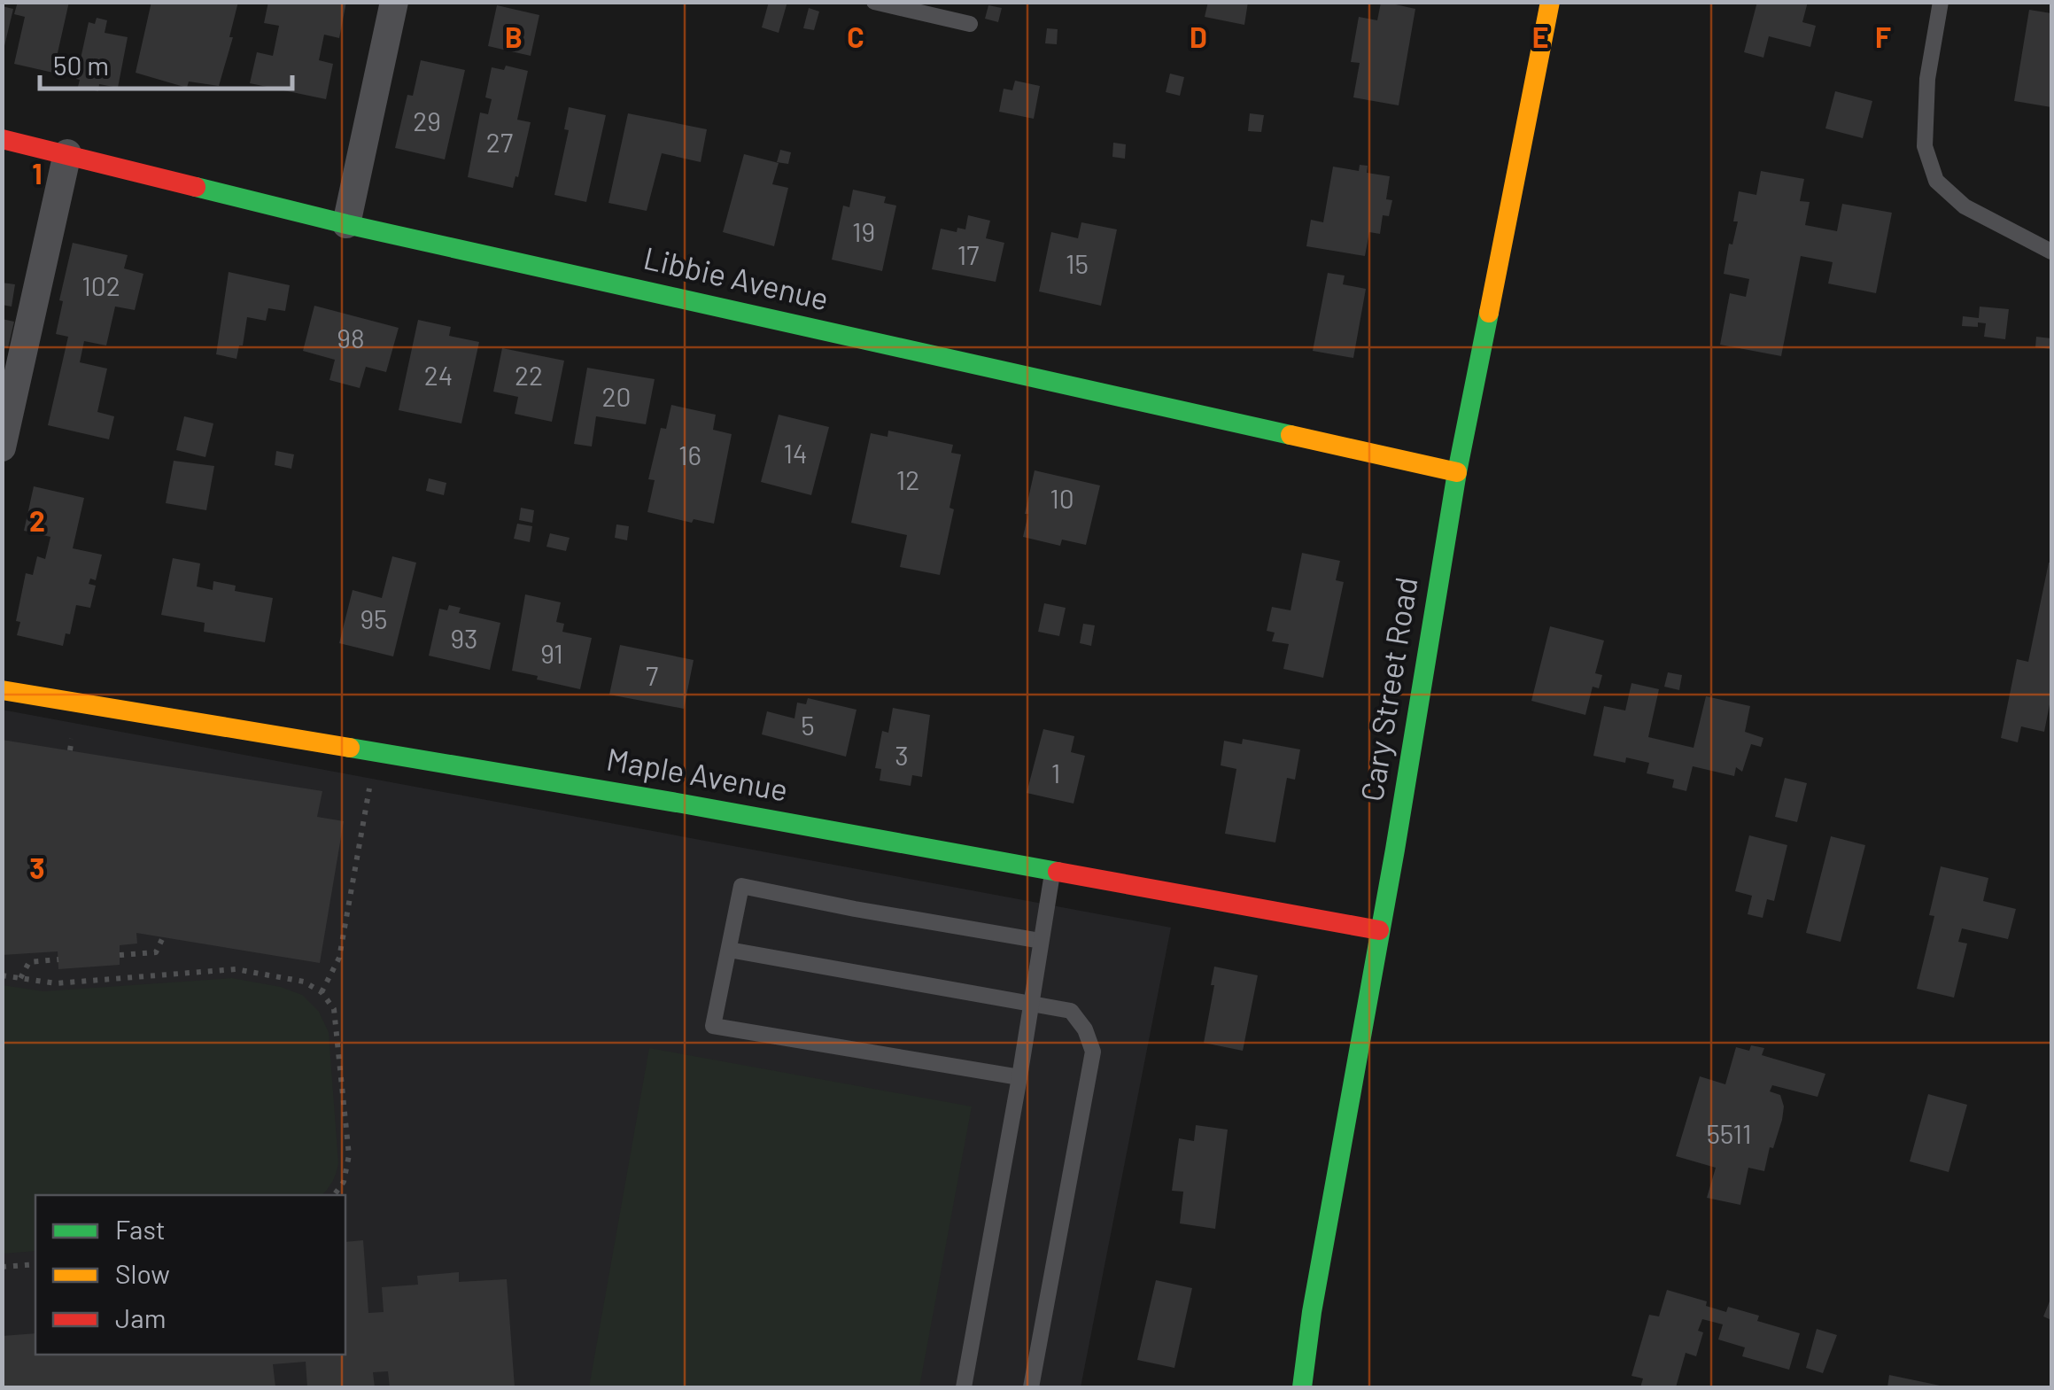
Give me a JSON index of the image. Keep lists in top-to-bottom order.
{
  "streets": {
    "main road": ["Libbie Avenue", "Cary Street Road", "Maple Avenue"]
  },
  "crossings": [
    ["Libbie Avenue", "Cary Street Road"],
    ["Cary Street Road", "Maple Avenue"]
  ],
  "house_numbers": [
    "29",
    "27",
    "19",
    "17",
    "15",
    "102",
    "98",
    "24",
    "22",
    "20",
    "14",
    "16",
    "12",
    "10",
    "95",
    "93",
    "91",
    "7",
    "5",
    "3",
    "1",
    "5511"
  ],
  "legend": ["Fast", "Slow", "Jam"],
  "scale_bar": "50 m",
  "grid": {
    "columns": [
      "B",
      "C",
      "D",
      "E",
      "F"
    ],
    "rows": ["1", "2", "3"]
  }
}
